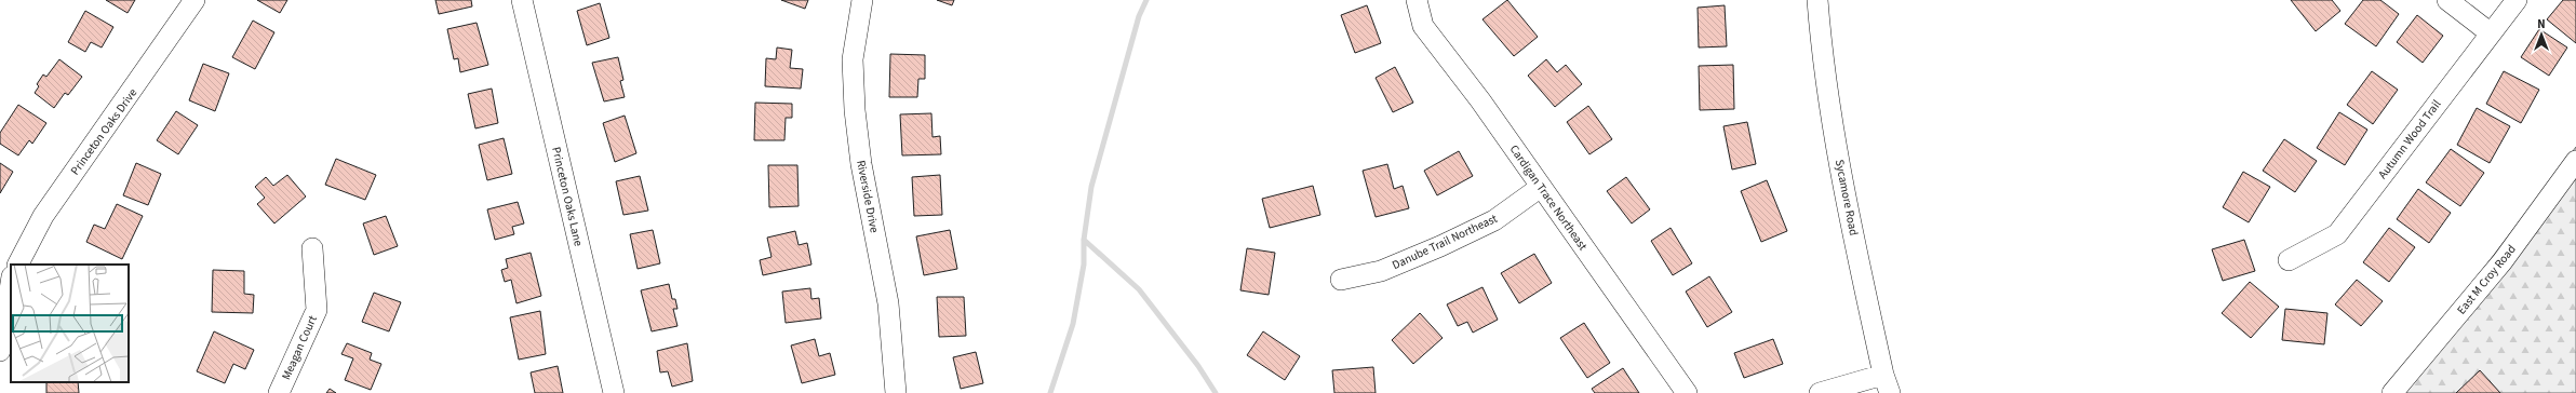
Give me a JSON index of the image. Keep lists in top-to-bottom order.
{
  "streets": {
    "street": [
      "Princeton Oaks Drive",
      "Autumn Wood Trail",
      "Princeton Oaks Lane",
      "Riverside Drive",
      "Cardigan Trace Northeast",
      "Sycamore Road",
      "Danube Trail Northeast",
      "East M Croy Road",
      "Meagan Court"
    ]
  },
  "crossings": [
    ["Cardigan Trace Northeast", "Danube Trail Northeast"]
  ],
  "north": "top"
}
